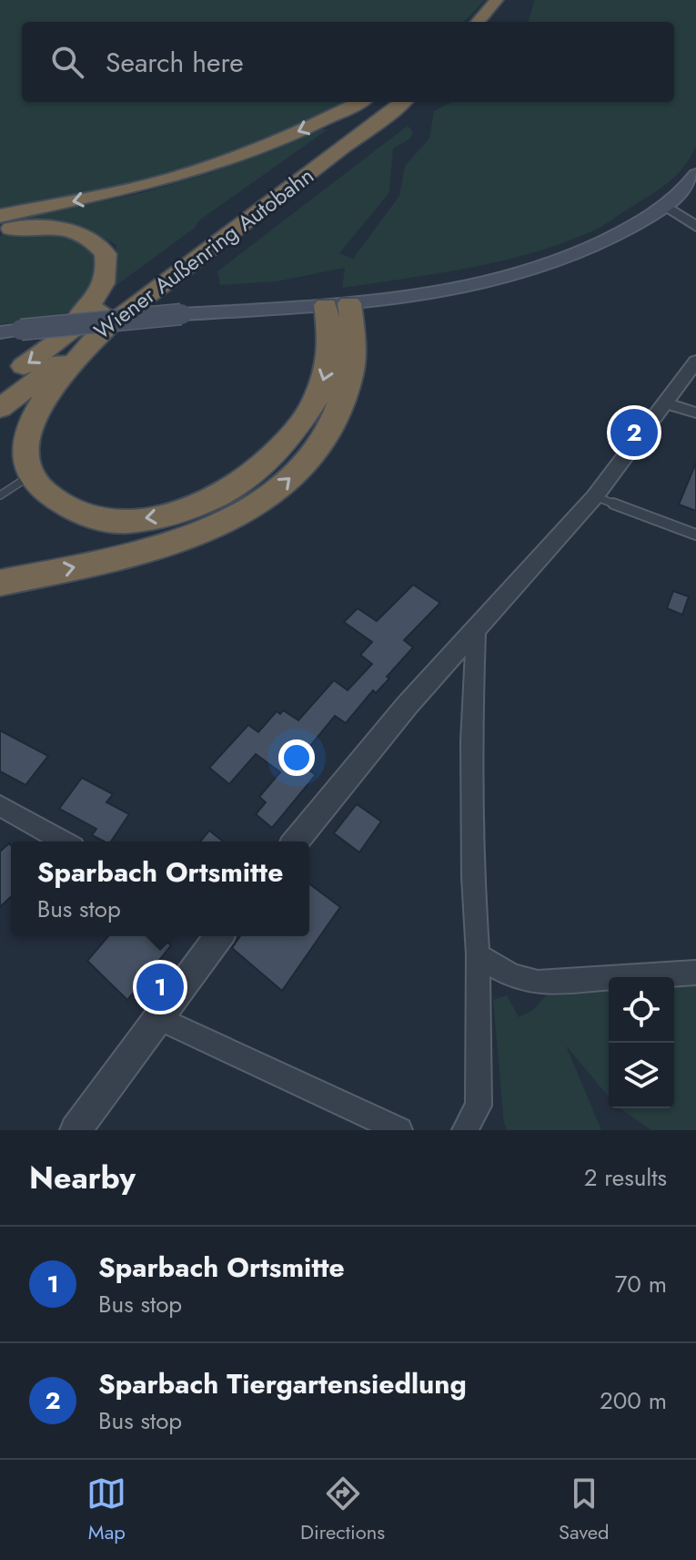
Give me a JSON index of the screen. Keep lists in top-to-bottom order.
{
  "streets": {
    "highway": ["Wiener Außenring Autobahn"]
  },
  "page": {
    "search": "Search here",
    "pins": ["2", "1"],
    "popup": ["Sparbach Ortsmitte", "Bus stop"],
    "heading": ["Nearby", "2 results"],
    "list": [
      {
        "mark": "1",
        "name": "Sparbach Ortsmitte",
        "note": "Bus stop",
        "value": "70 m"
      },
      {
        "mark": "2",
        "name": "Sparbach Tiergartensiedlung",
        "note": "Bus stop",
        "value": "200 m"
      }
    ],
    "nav": ["Map", "Directions", "Saved"]
  }
}
